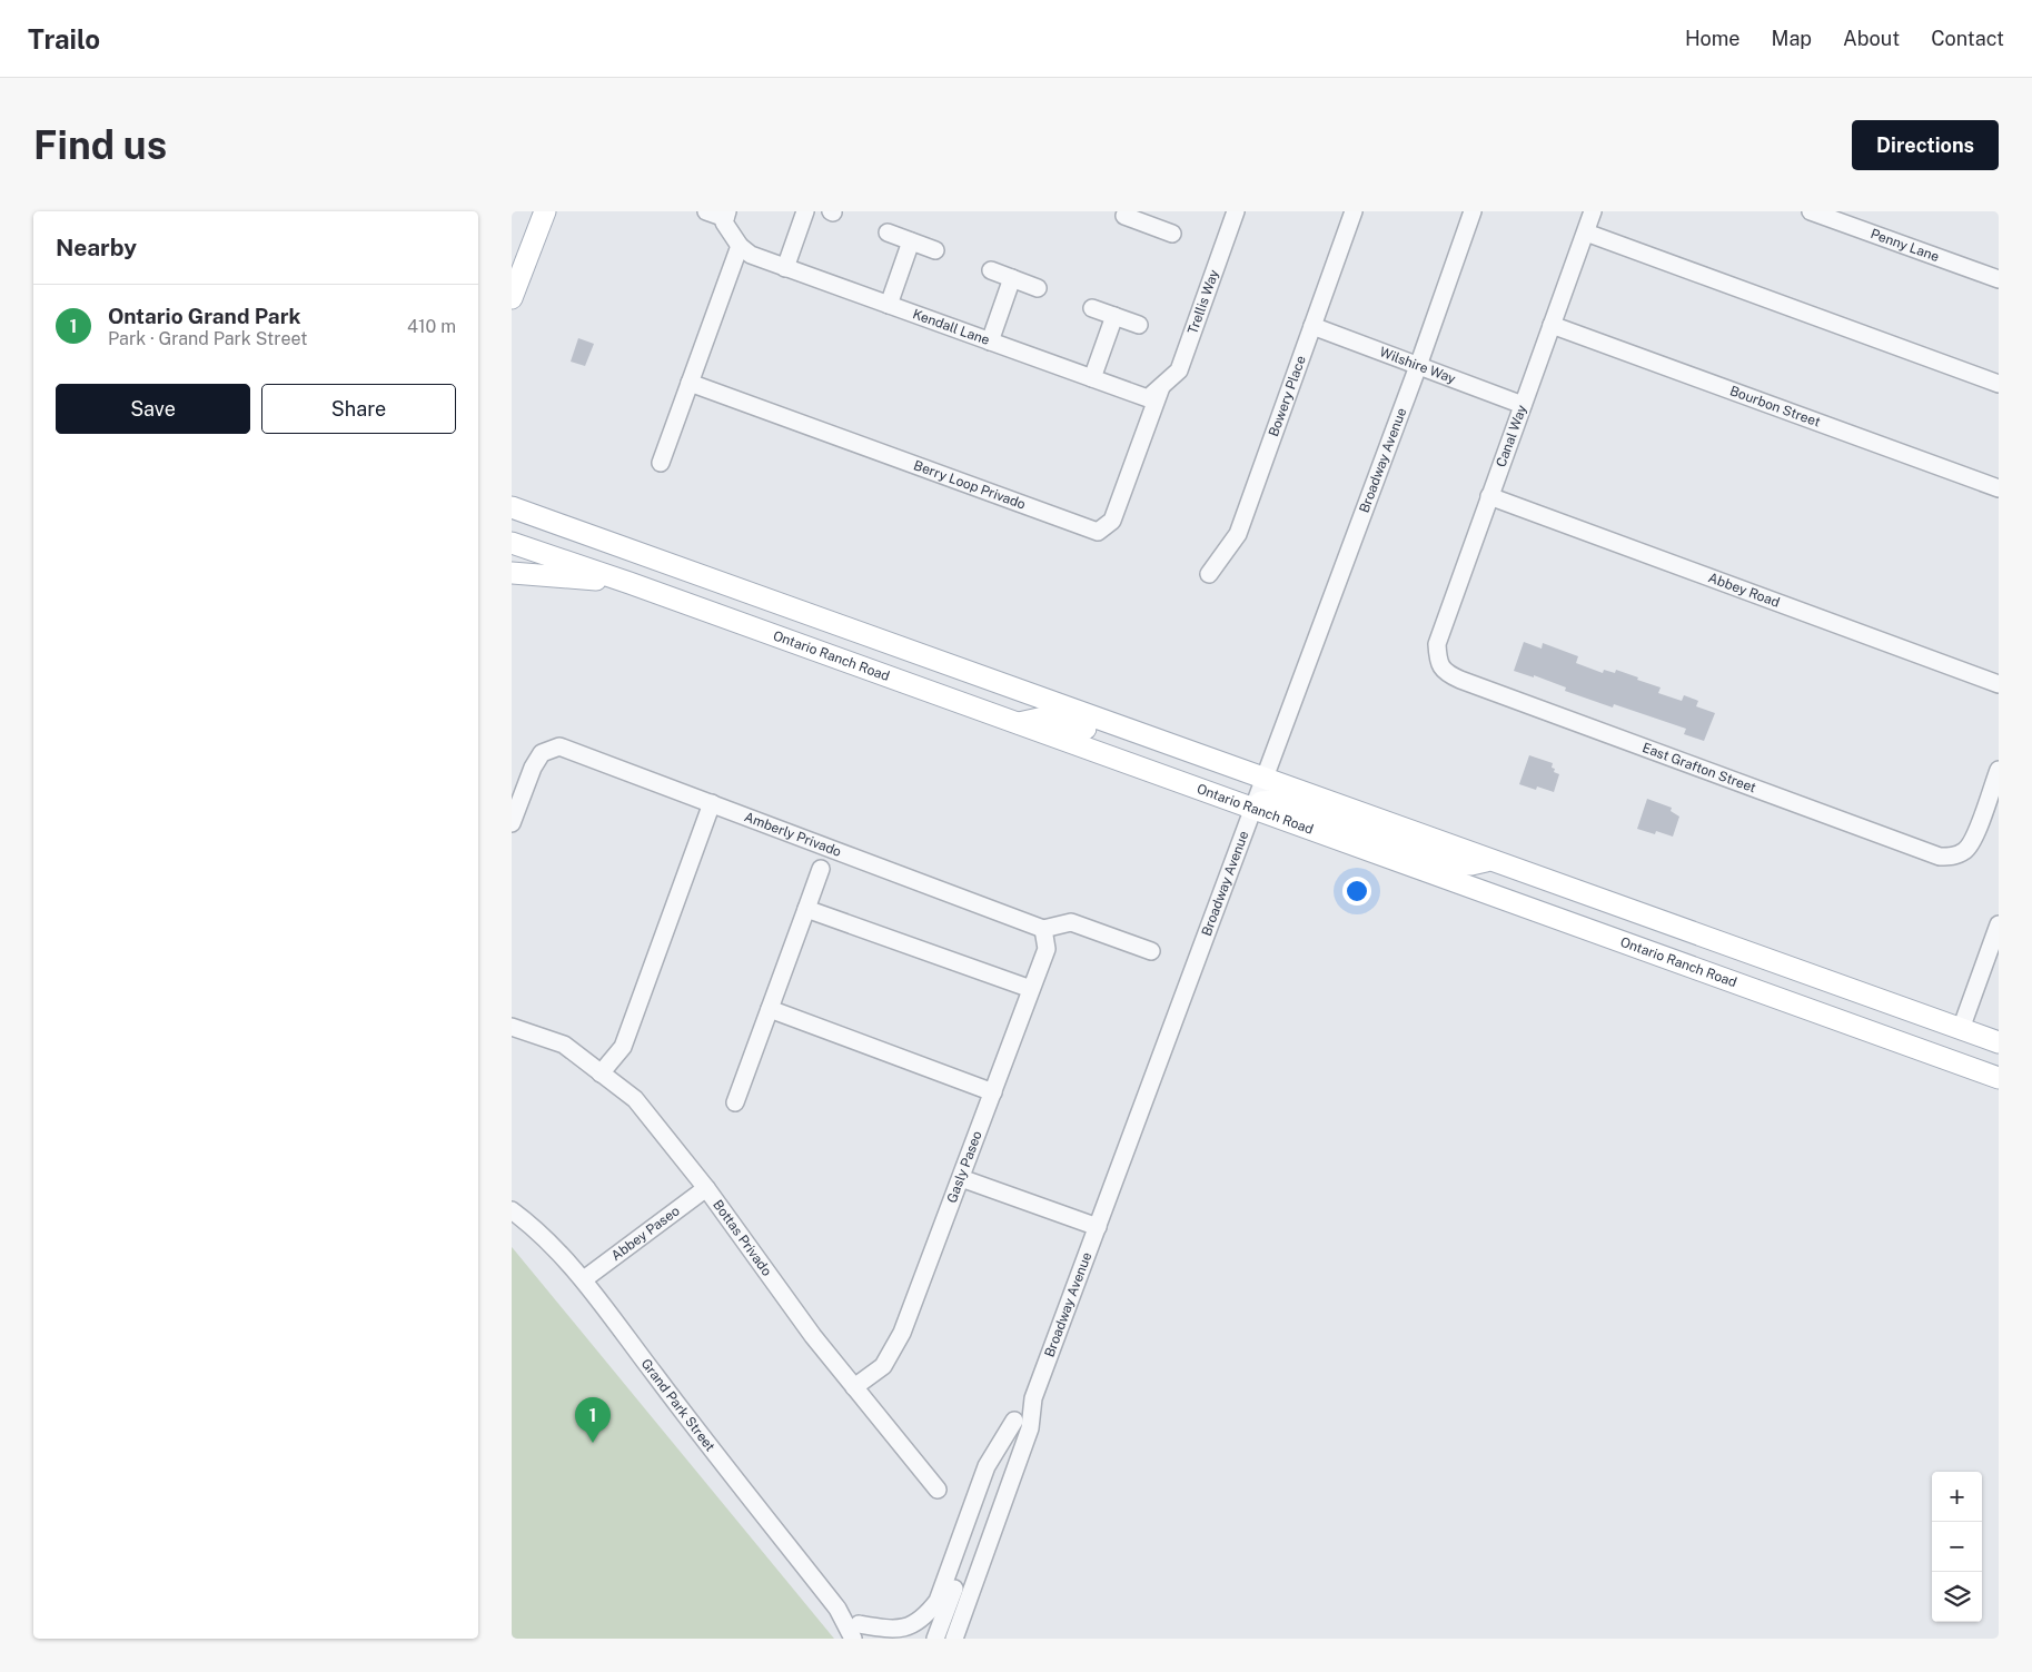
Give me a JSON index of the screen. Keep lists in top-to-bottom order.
{
  "streets": {
    "main road": ["Ontario Ranch Road"],
    "street": [
      "Penny Lane",
      "Trellis Way",
      "Kendall Lane",
      "Wilshire Way",
      "Bowery Place",
      "Bourbon Street",
      "Canal Way",
      "Broadway Avenue",
      "Berry Loop Privado",
      "Abbey Road",
      "East Grafton Street",
      "Amberly Privado",
      "Gasly Paseo",
      "Abbey Paseo",
      "Bottas Privado",
      "Grand Park Street"
    ]
  },
  "crossings": [
    ["Trellis Way", "Kendall Lane"],
    ["Trellis Way", "Berry Loop Privado"],
    ["Kendall Lane", "Berry Loop Privado"],
    ["Wilshire Way", "Bowery Place"],
    ["Wilshire Way", "Canal Way"],
    ["Wilshire Way", "Broadway Avenue"],
    ["Bourbon Street", "Canal Way"],
    ["Canal Way", "Abbey Road"],
    ["Canal Way", "East Grafton Street"],
    ["Broadway Avenue", "Ontario Ranch Road"],
    ["Amberly Privado", "Gasly Paseo"],
    ["Gasly Paseo", "Bottas Privado"],
    ["Abbey Paseo", "Bottas Privado"],
    ["Abbey Paseo", "Grand Park Street"]
  ],
  "page": {
    "header": "Trailo",
    "nav": [
      "Home",
      "Map",
      "About",
      "Contact"
    ],
    "buttons": [
      "Directions",
      ["Save", "Share"]
    ],
    "title": "Find us",
    "heading": "Nearby",
    "list": [
      {
        "mark": "1",
        "name": "Ontario Grand Park",
        "note": "Park · Grand Park Street",
        "value": "410 m"
      }
    ],
    "pins": "1",
    "map_buttons": ["+", "−"]
  }
}
